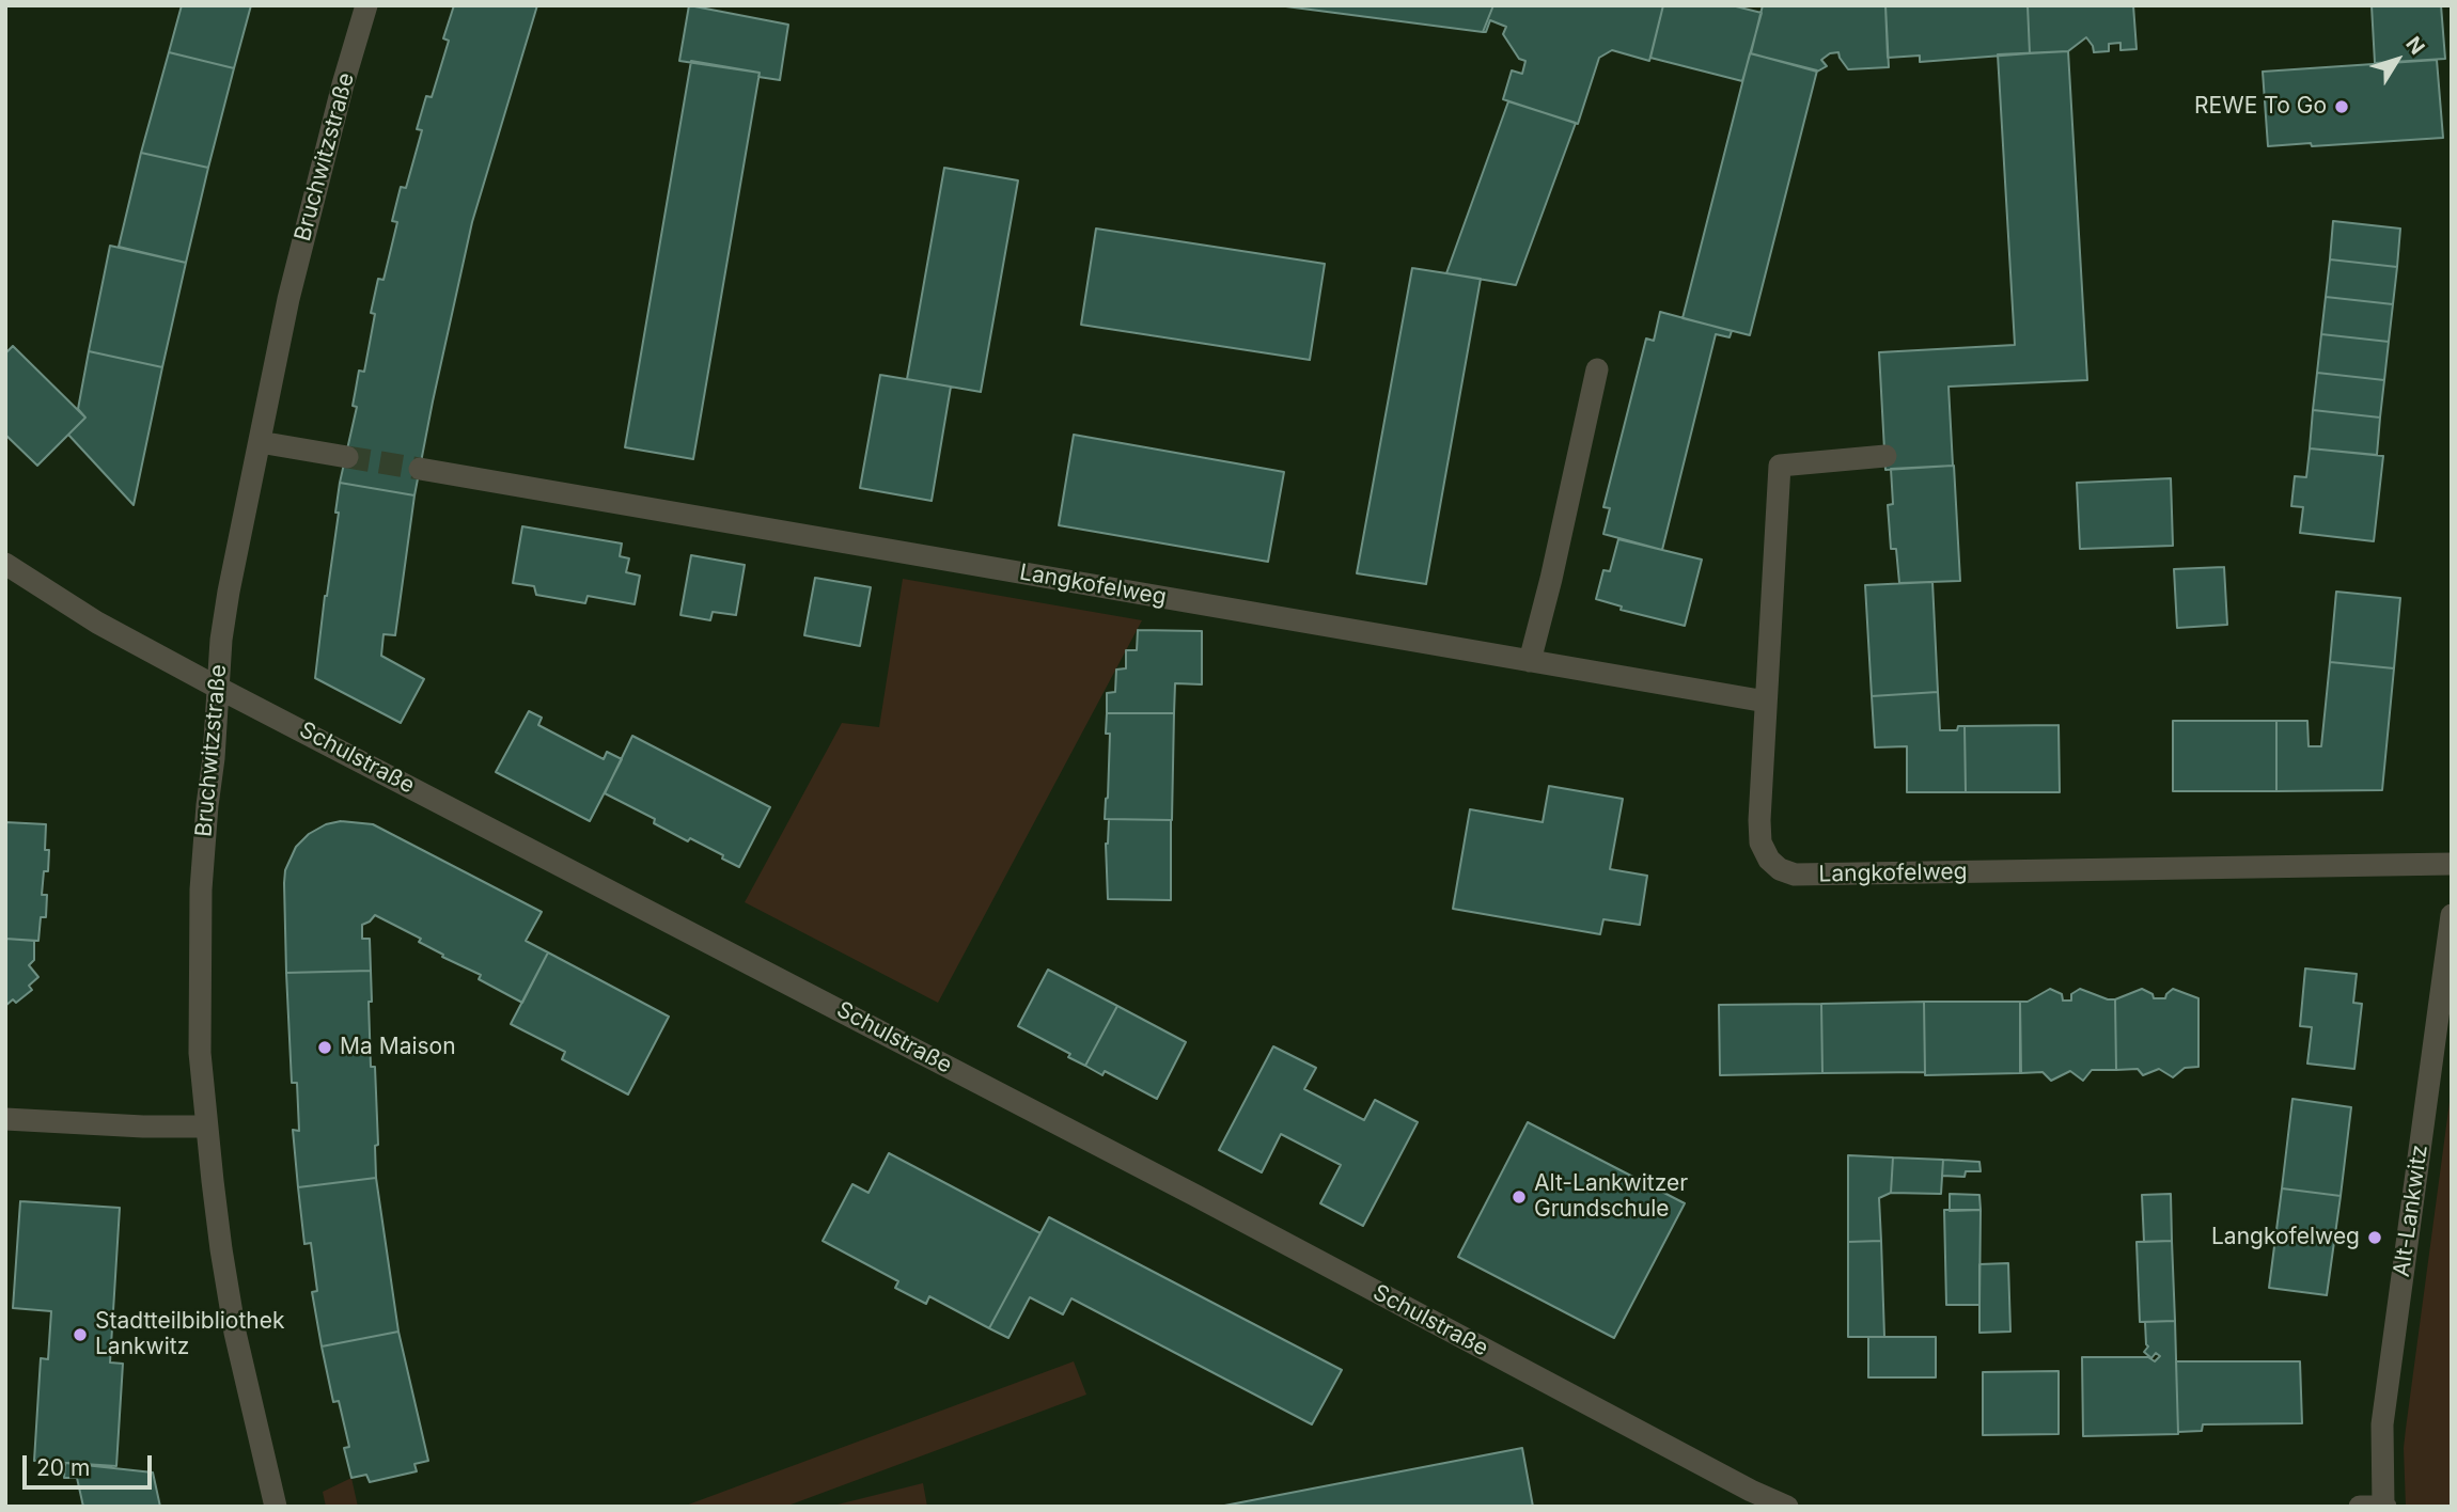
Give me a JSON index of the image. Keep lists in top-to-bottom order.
{
  "streets": {
    "street": [
      "Bruchwitzstraße",
      "Langkofelweg",
      "Schulstraße",
      "Alt-Lankwitz"
    ]
  },
  "crossings": [
    ["Bruchwitzstraße", "Schulstraße"]
  ],
  "places": [
    "REWE To Go",
    "Ma Maison",
    "Alt-Lankwitzer Grundschule",
    "Langkofelweg",
    "Stadtteilbibliothek Lankwitz"
  ],
  "scale_bar": "20 m",
  "north": "top right"
}
